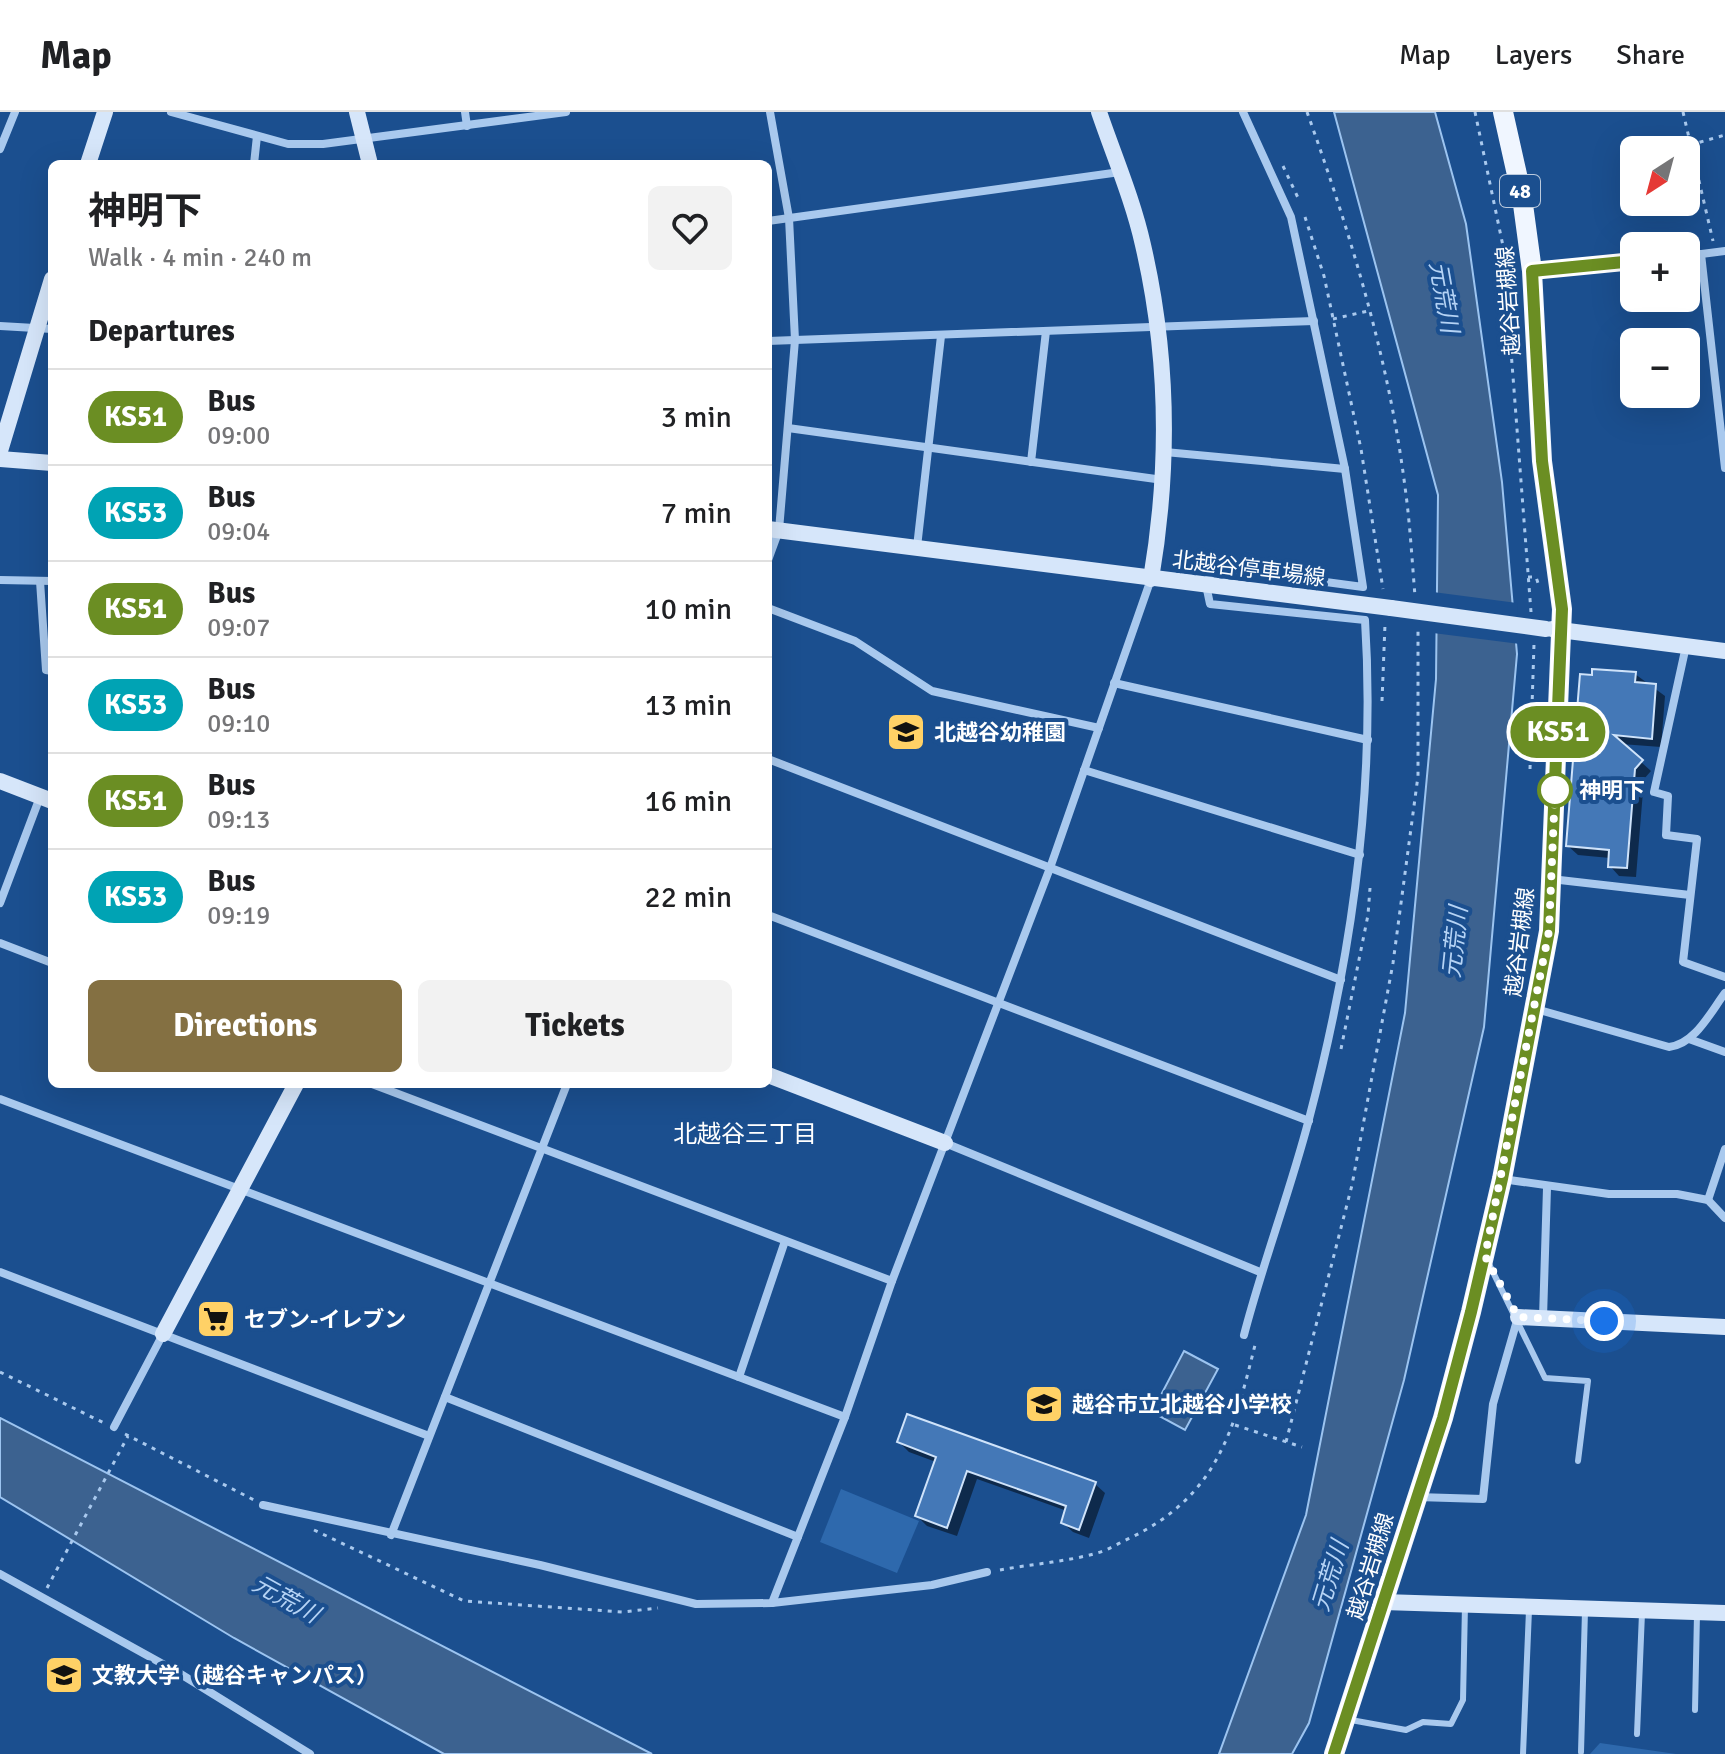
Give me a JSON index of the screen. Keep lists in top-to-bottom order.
{
  "streets": {
    "main road": ["48", "越谷岩槻線"],
    "street": ["北越谷停車場線"]
  },
  "crossings": [
    ["越谷岩槻線", "北越谷停車場線"]
  ],
  "districts": ["北越谷三丁目"],
  "water": ["元荒川"],
  "places": {
    "school or university": ["北越谷幼稚園", "越谷市立北越谷小学校", "文教大学（越谷キャンパス）"],
    "other": ["神明下"],
    "supermarket": ["セブン-イレブン"]
  },
  "lines": ["bus line KS51"],
  "north": "bottom left",
  "page": {
    "header": "Map",
    "nav": ["Map", "Layers", "Share"],
    "on_map": "KS51",
    "map_buttons": ["+", "−"],
    "heading": [
      ["神明下", "Walk · 4 min · 240 m"],
      "Departures"
    ],
    "list": [
      {
        "mark": "KS51",
        "name": "Bus",
        "note": "09:00",
        "value": "3 min"
      },
      {
        "mark": "KS53",
        "name": "Bus",
        "note": "09:04",
        "value": "7 min"
      },
      {
        "mark": "KS51",
        "name": "Bus",
        "note": "09:07",
        "value": "10 min"
      },
      {
        "mark": "KS53",
        "name": "Bus",
        "note": "09:10",
        "value": "13 min"
      },
      {
        "mark": "KS51",
        "name": "Bus",
        "note": "09:13",
        "value": "16 min"
      },
      {
        "mark": "KS53",
        "name": "Bus",
        "note": "09:19",
        "value": "22 min"
      }
    ],
    "buttons": ["Directions", "Tickets"]
  }
}
